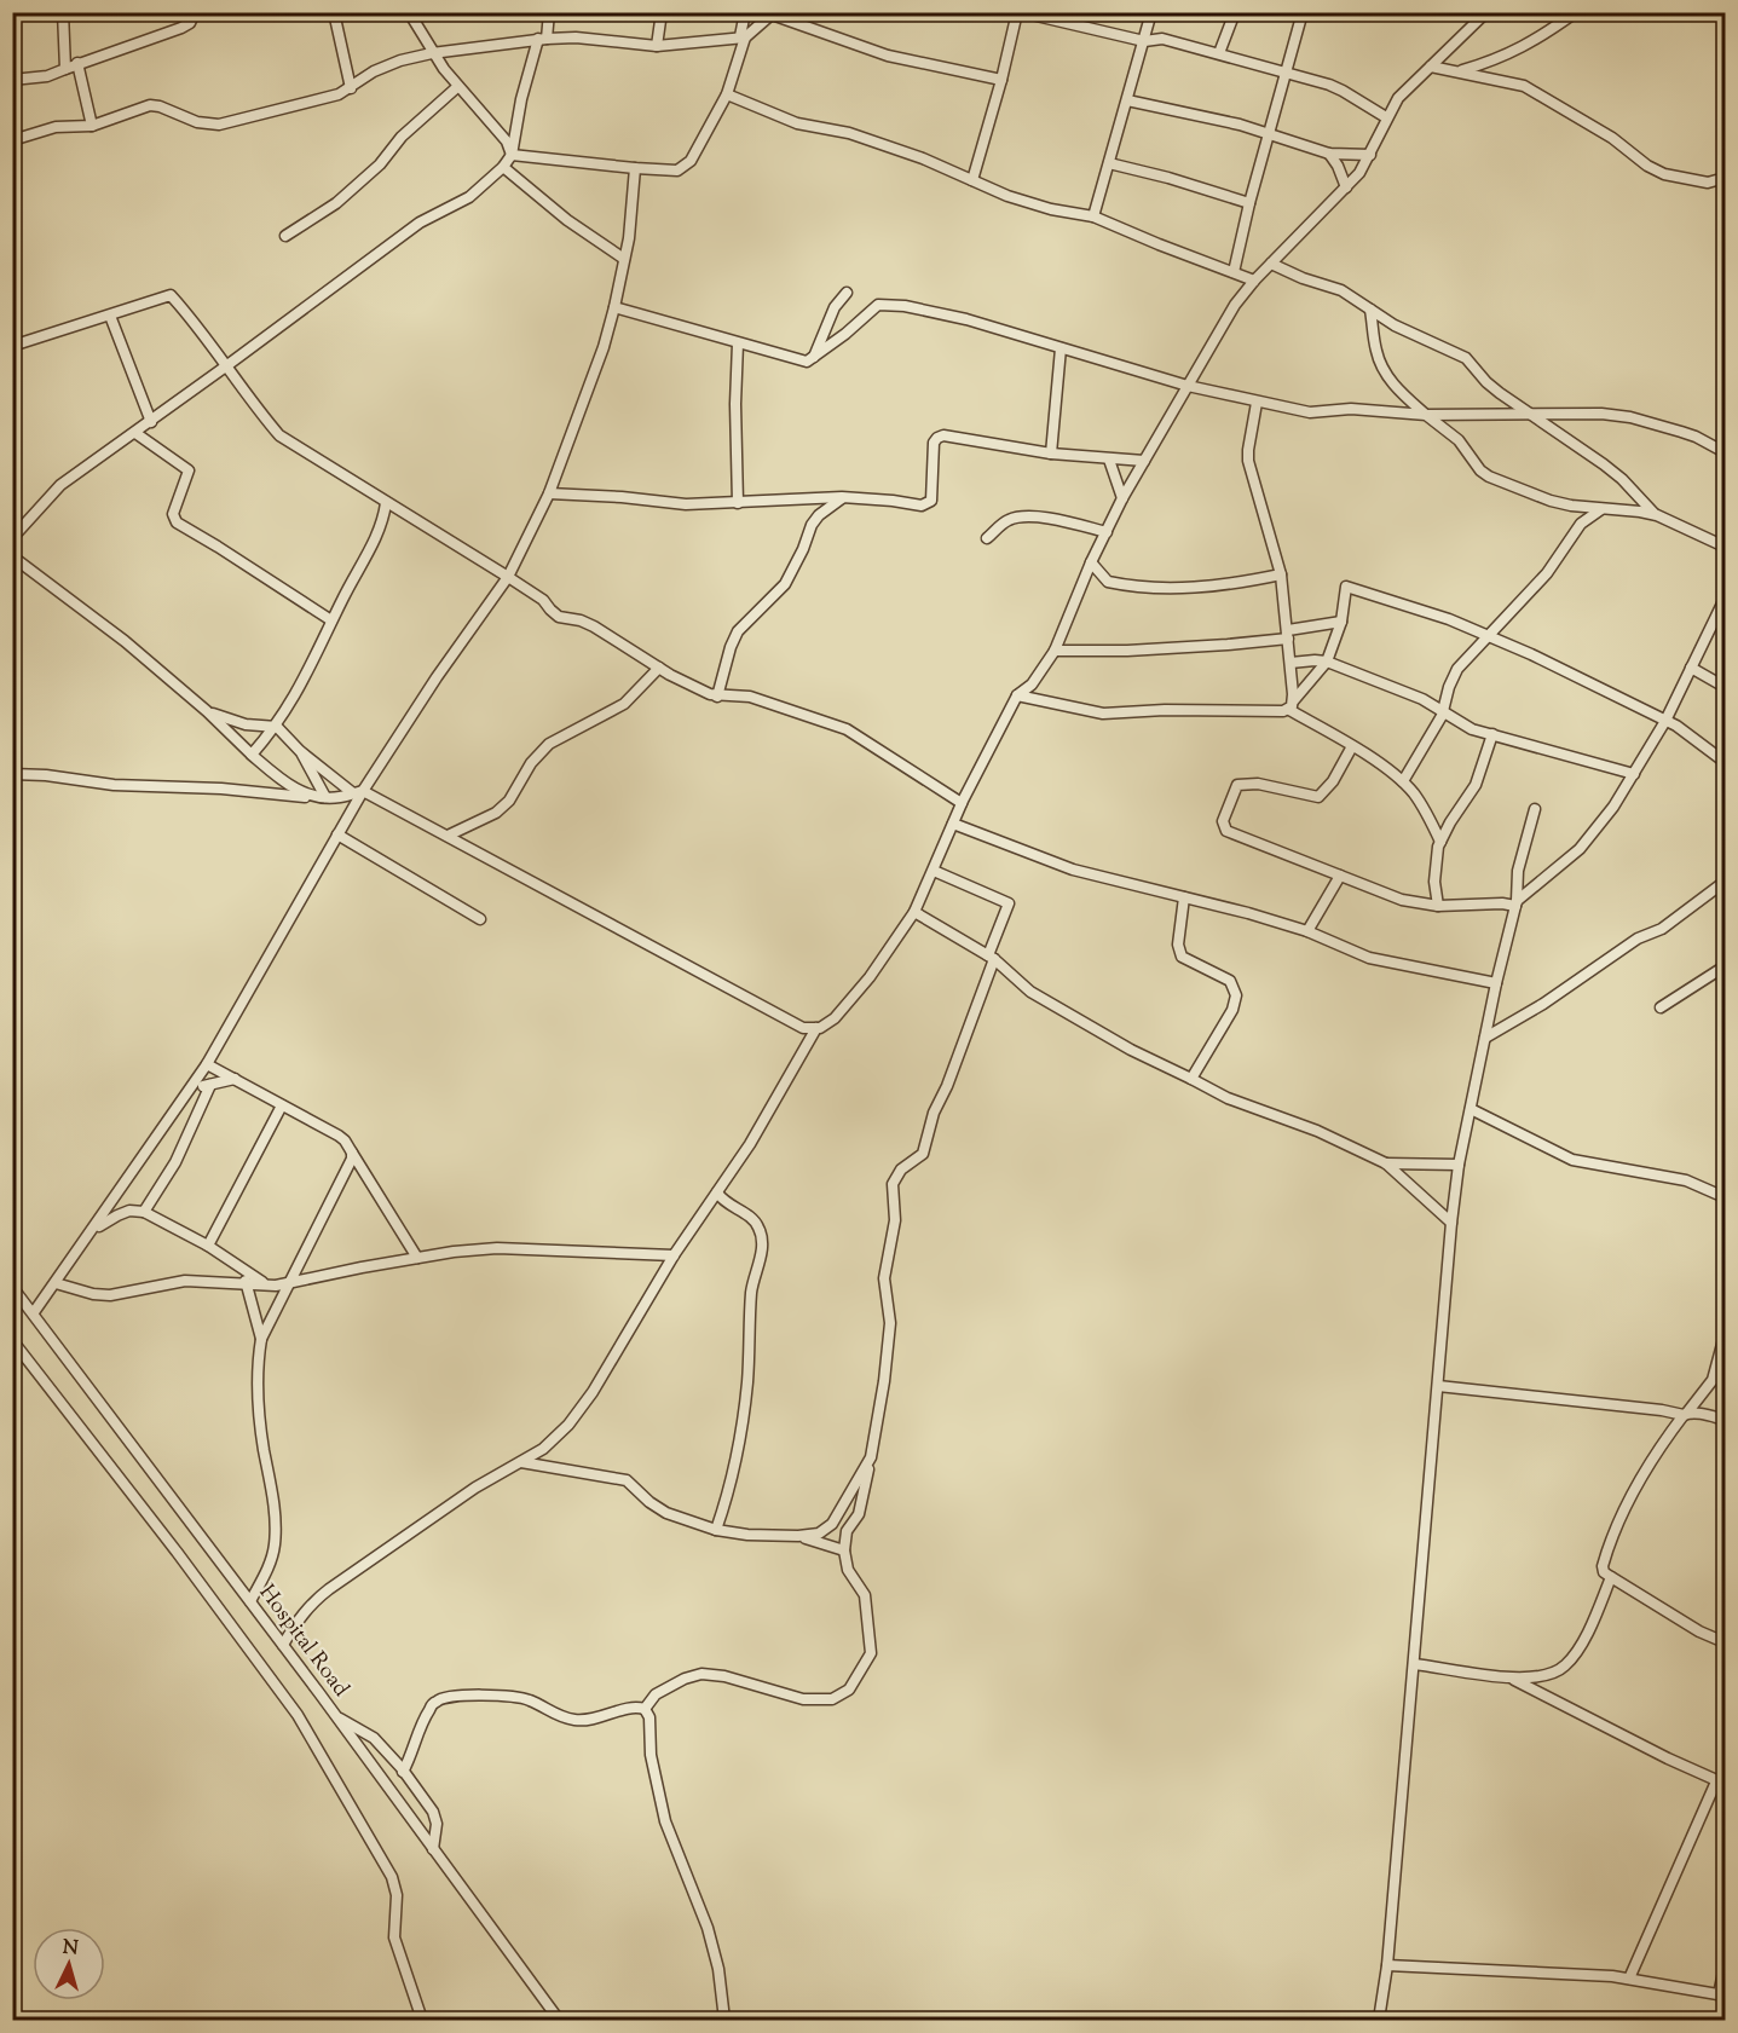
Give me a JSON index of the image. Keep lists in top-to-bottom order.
{
  "streets": {
    "street": ["Hospital Road"]
  },
  "north": "top"
}
